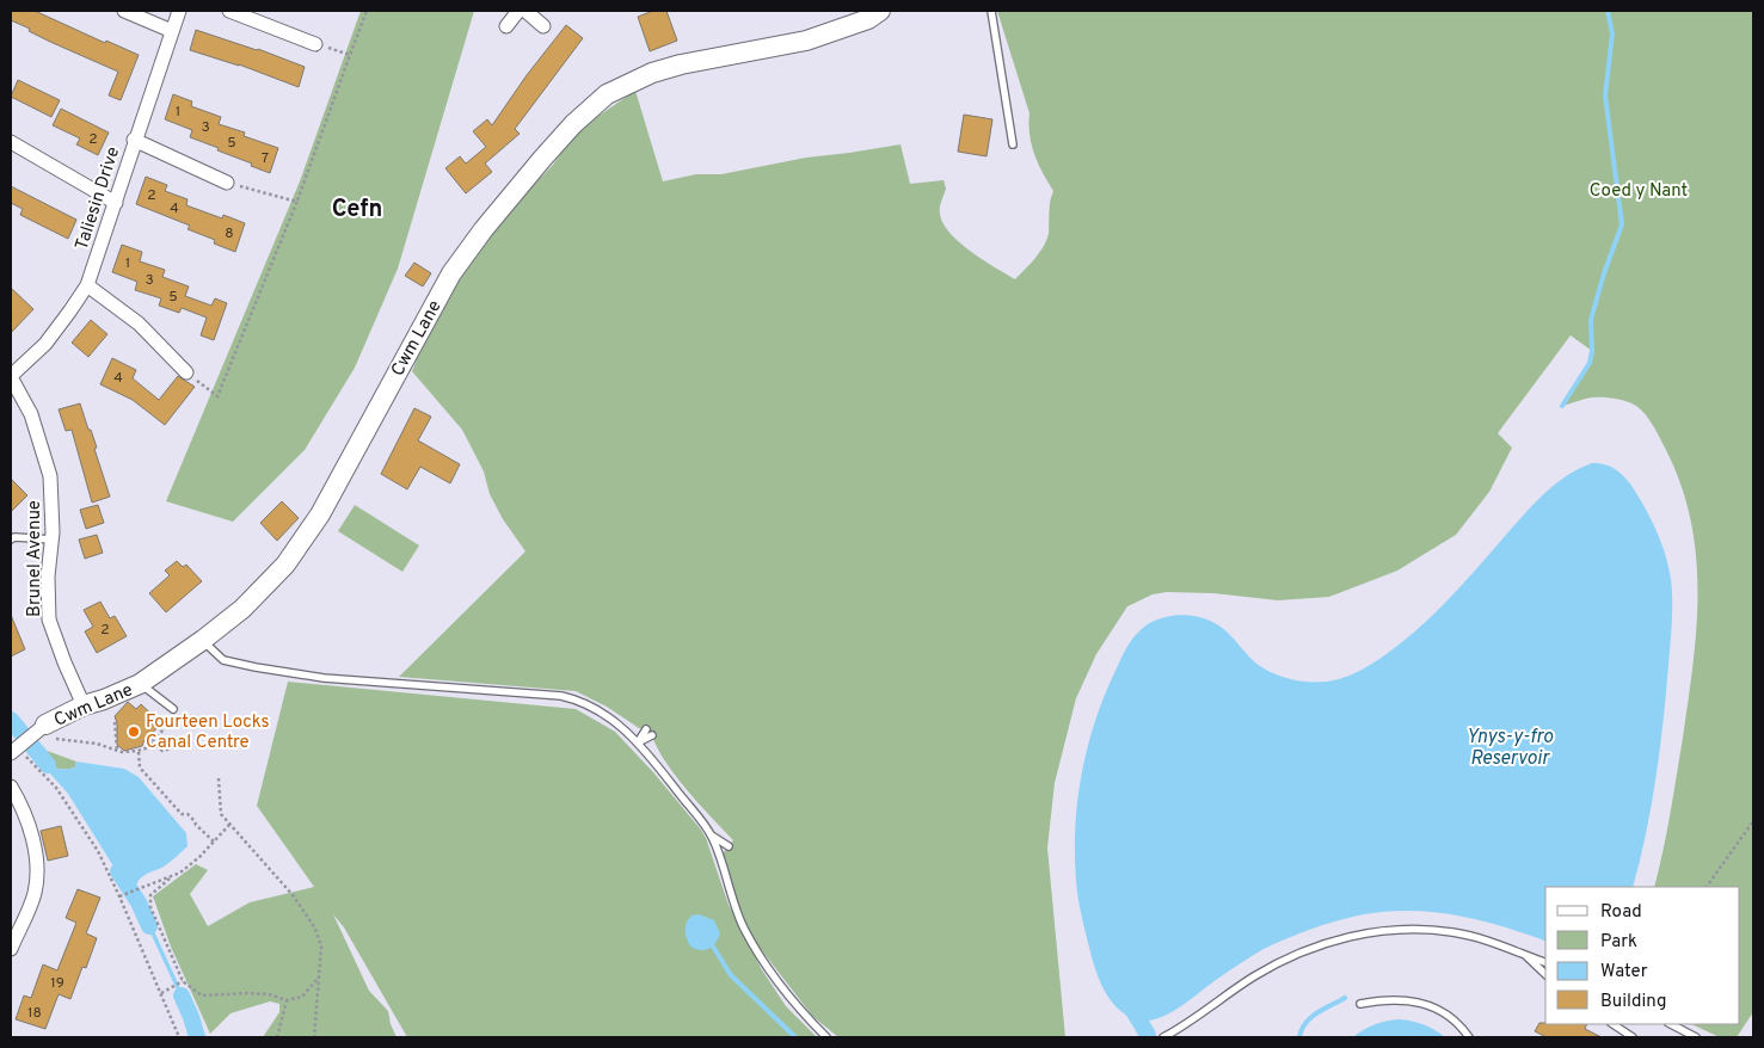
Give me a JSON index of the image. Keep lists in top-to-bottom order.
{
  "streets": {
    "street": ["Taliesin Drive", "Cwm Lane", "Brunel Avenue"]
  },
  "crossings": [
    ["Taliesin Drive", "Brunel Avenue"],
    ["Cwm Lane", "Brunel Avenue"]
  ],
  "districts": ["Cefn"],
  "water": ["Ynys-y-fro Reservoir"],
  "parks": ["Coed y Nant"],
  "places": ["Fourteen Locks Canal Centre"],
  "house_numbers": [
    "1",
    "3",
    "2",
    "5",
    "7",
    "2",
    "4",
    "8",
    "1",
    "3",
    "5",
    "4",
    "2",
    "19",
    "18"
  ],
  "legend": [
    "Road",
    "Park",
    "Water",
    "Building"
  ]
}
